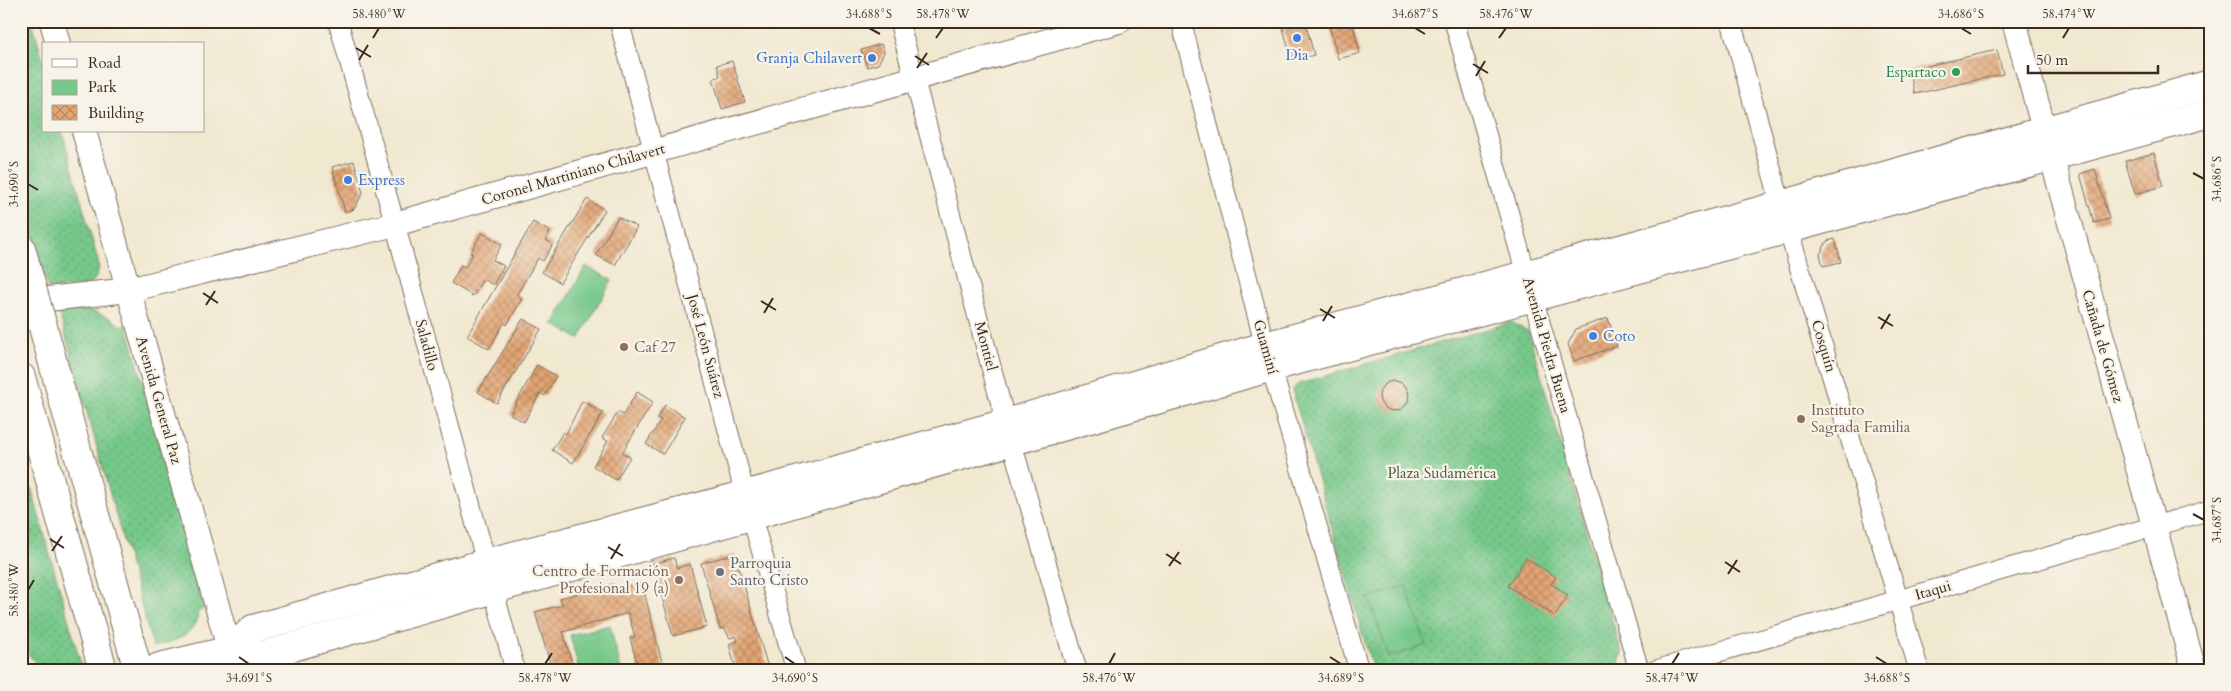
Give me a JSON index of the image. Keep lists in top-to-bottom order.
{
  "streets": {
    "street": [
      "Coronel Martiniano Chilavert",
      "Saladillo",
      "Avenida Piedra Buena",
      "José León Suárez",
      "Montiel",
      "Cosquín",
      "Cañada de Gómez",
      "Guaminí",
      "Avenida General Paz",
      "Itaqui"
    ]
  },
  "crossings": [
    ["Coronel Martiniano Chilavert", "Saladillo"],
    ["Coronel Martiniano Chilavert", "José León Suárez"],
    ["Coronel Martiniano Chilavert", "Montiel"],
    ["Coronel Martiniano Chilavert", "Avenida General Paz"],
    ["Cosquín", "Itaqui"],
    ["Cañada de Gómez", "Itaqui"]
  ],
  "parks": ["Plaza Sudamérica"],
  "places": [
    "Dia",
    "Granja Chilavert",
    "Espartaco",
    "Express",
    "Coto",
    "Caf 27",
    "Instituto Sagrada Familia",
    "Parroquia Santo Cristo",
    "Centro de Formación Profesional 19 (a)"
  ],
  "legend": ["Road", "Park", "Building"],
  "scale_bar": "50 m",
  "coordinates": [
    "58.480°W",
    "34.688°S",
    "58.478°W",
    "34.687°S",
    "58.476°W",
    "34.686°S",
    "58.474°W",
    "34.690°S",
    "34.691°S",
    "34.689°S"
  ]
}
